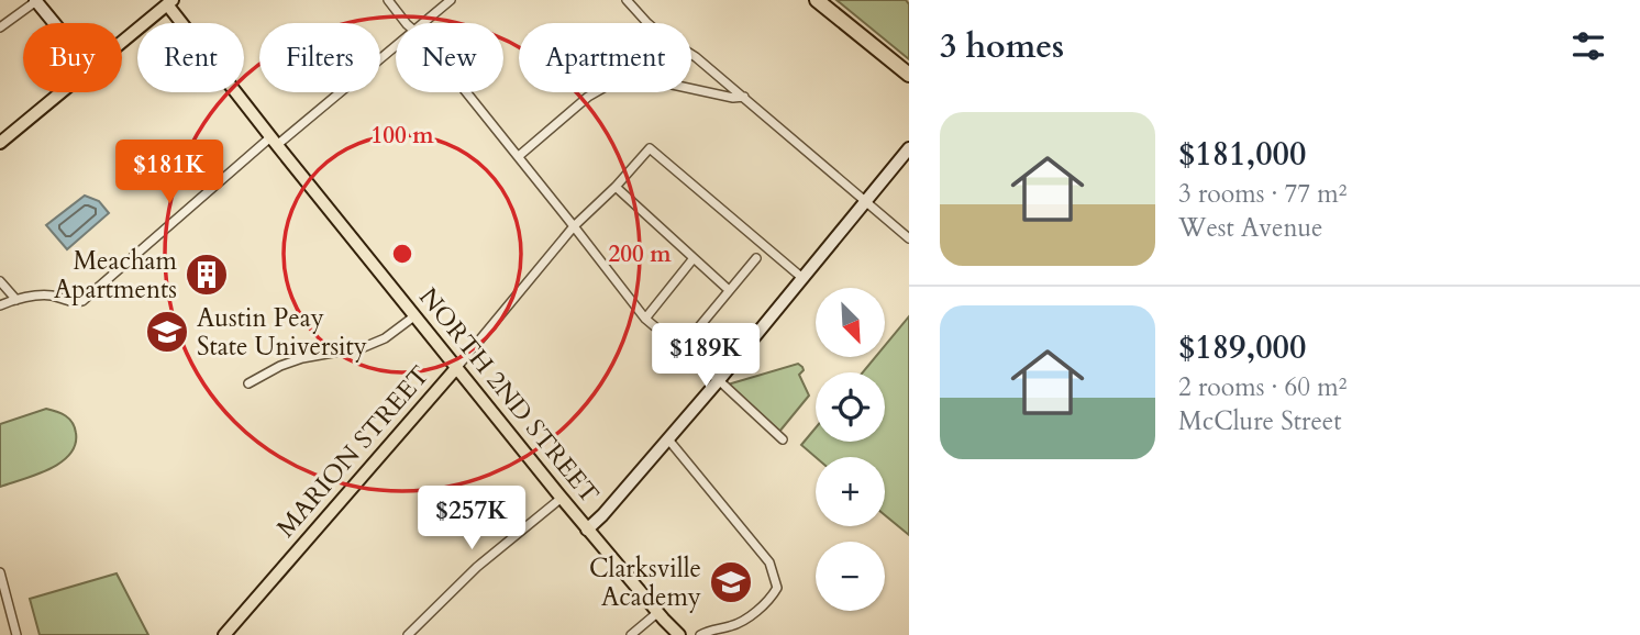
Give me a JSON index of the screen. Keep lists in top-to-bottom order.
{
  "streets": {
    "main road": ["NORTH 2ND STREET", "MARION STREET"]
  },
  "crossings": [
    ["NORTH 2ND STREET", "MARION STREET"]
  ],
  "places": {
    "building": ["Meacham Apartments"],
    "school or university": ["Austin Peay State University", "Clarksville Academy"]
  },
  "north": "bottom right",
  "page": {
    "heading": "3 homes",
    "chip": [
      "Buy",
      "Rent",
      "Filters",
      "New",
      "Apartment"
    ],
    "list": [
      {
        "name": "$181,000",
        "note": "3 rooms · 77 m² · West Avenue"
      },
      {
        "name": "$189,000",
        "note": "2 rooms · 60 m² · McClure Street"
      }
    ],
    "price": ["$181K", "$189K", "$257K"],
    "map_buttons": ["+", "−"]
  },
  "rings": ["100 m", "200 m"]
}
